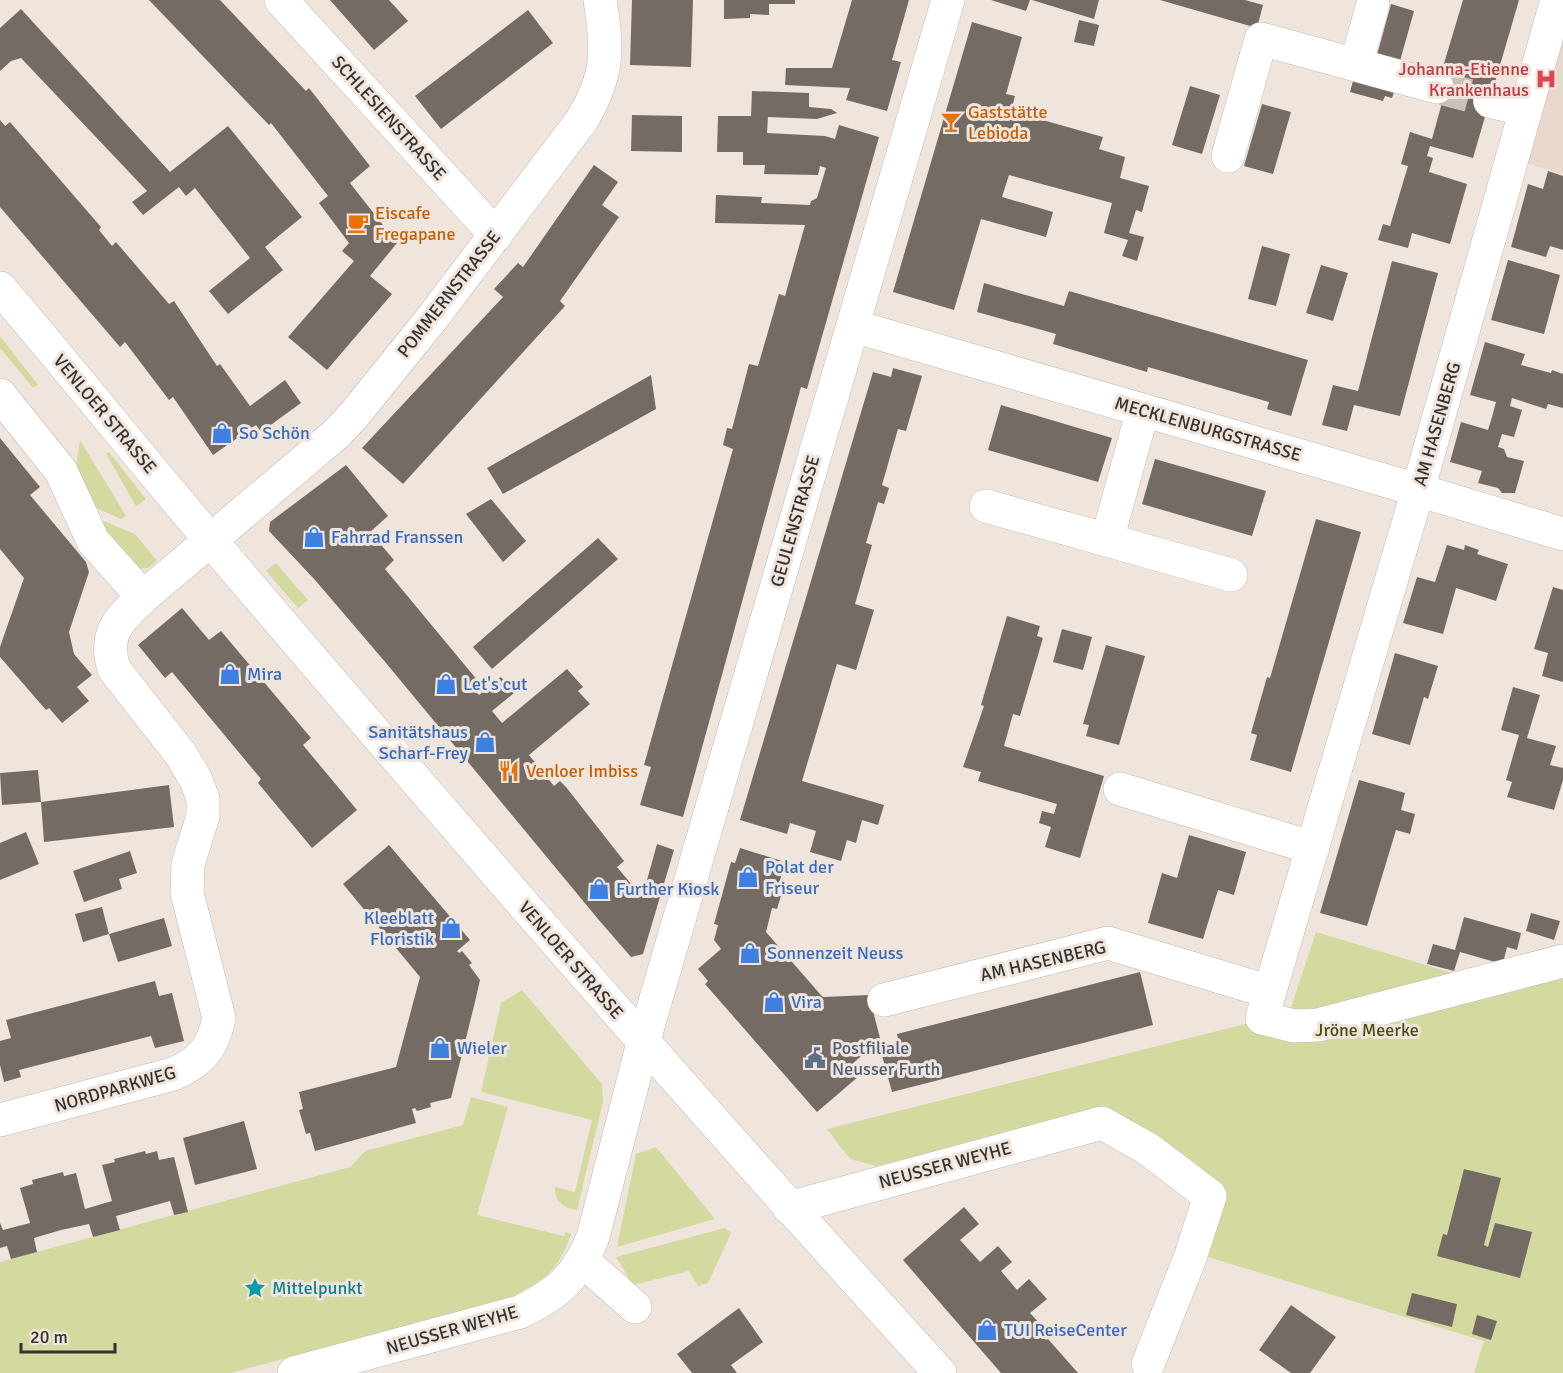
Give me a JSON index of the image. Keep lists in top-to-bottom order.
{
  "streets": {
    "street": [
      "SCHLESIENSTRASSE",
      "POMMERNSTRASSE",
      "VENLOER STRASSE",
      "AM HASENBERG",
      "MECKLENBURGSTRASSE",
      "GEULENSTRASSE",
      "NORDPARKWEG",
      "NEUSSER WEYHE"
    ]
  },
  "crossings": [
    ["SCHLESIENSTRASSE", "POMMERNSTRASSE"],
    ["POMMERNSTRASSE", "VENLOER STRASSE"],
    ["VENLOER STRASSE", "GEULENSTRASSE"],
    ["VENLOER STRASSE", "NEUSSER WEYHE"],
    ["AM HASENBERG", "MECKLENBURGSTRASSE"],
    ["MECKLENBURGSTRASSE", "GEULENSTRASSE"],
    ["GEULENSTRASSE", "NEUSSER WEYHE"]
  ],
  "parks": ["Jröne Meerke"],
  "places": {
    "hospital": ["Johanna-Etienne Krankenhaus"],
    "bar": ["Gaststätte Lebioda"],
    "cafe": ["Eiscafe Fregapane"],
    "shop": [
      "So Schön",
      "Fahrrad Franssen",
      "Mira",
      "Let's cut",
      "Sanitätshaus Scharf-Frey",
      "Polat der Friseur",
      "Further Kiosk",
      "Kleeblatt Floristik",
      "Sonnenzeit Neuss",
      "Vira",
      "Wieler",
      "TUI ReiseCenter"
    ],
    "restaurant": ["Venloer Imbiss"],
    "public building": ["Postfiliale Neusser Furth"],
    "place": ["Mittelpunkt"]
  },
  "scale_bar": "20 m"
}
